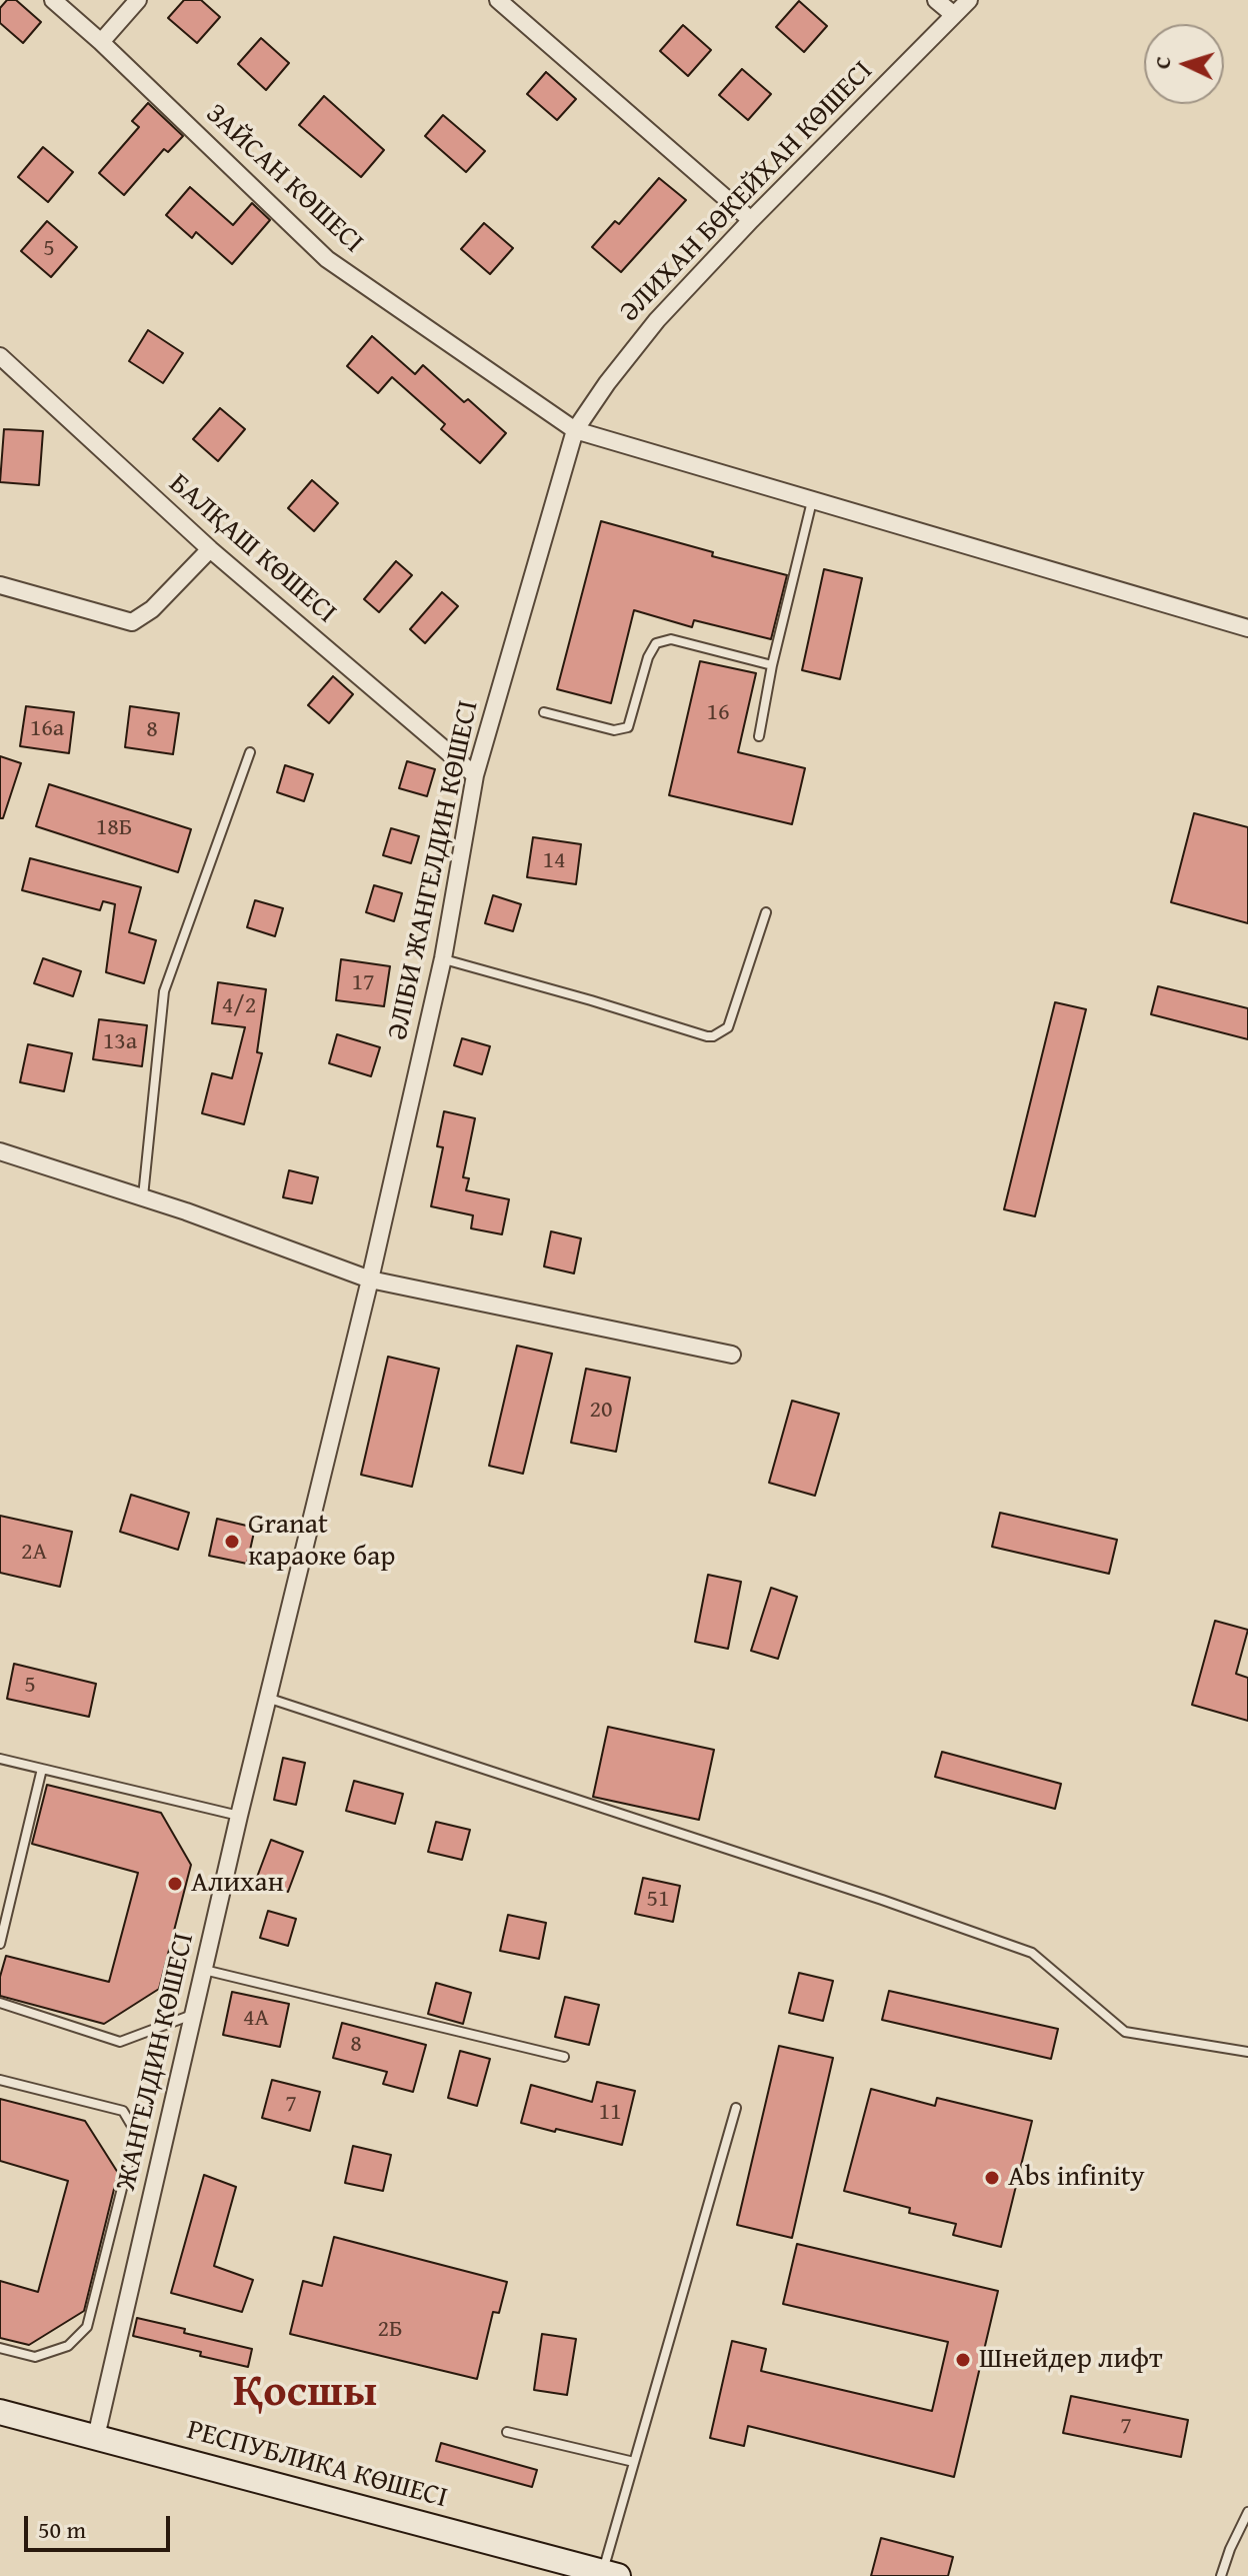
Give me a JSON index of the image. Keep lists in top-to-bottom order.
{
  "streets": {
    "main road": ["РЕСПУБЛИКА КӨШЕСІ"],
    "street": [
      "ЗАЙСАН КӨШЕСІ",
      "ӘЛИХАН БӨКЕЙХАН КӨШЕСІ",
      "БАЛҚАШ КӨШЕСІ",
      "ӘЛІБИ ЖАНГЕЛДИН КӨШЕСІ",
      "ЖАНГЕЛДИН КӨШЕСІ"
    ]
  },
  "crossings": [
    ["ЗАЙСАН КӨШЕСІ", "ӘЛИХАН БӨКЕЙХАН КӨШЕСІ"],
    ["ЗАЙСАН КӨШЕСІ", "ӘЛІБИ ЖАНГЕЛДИН КӨШЕСІ"],
    ["ӘЛИХАН БӨКЕЙХАН КӨШЕСІ", "ӘЛІБИ ЖАНГЕЛДИН КӨШЕСІ"],
    ["БАЛҚАШ КӨШЕСІ", "ӘЛІБИ ЖАНГЕЛДИН КӨШЕСІ"],
    ["ӘЛІБИ ЖАНГЕЛДИН КӨШЕСІ", "ЖАНГЕЛДИН КӨШЕСІ"],
    ["ЖАНГЕЛДИН КӨШЕСІ", "РЕСПУБЛИКА КӨШЕСІ"]
  ],
  "districts": ["Қосшы"],
  "places": [
    "Granat караоке бар",
    "Алихан",
    "Abs infinity",
    "Шнейдер лифт"
  ],
  "house_numbers": [
    "5",
    "16",
    "16а",
    "8",
    "18Б",
    "14",
    "17",
    "4/2",
    "13а",
    "20",
    "2А",
    "5",
    "51",
    "4А",
    "8",
    "7",
    "11",
    "2Б",
    "7"
  ],
  "scale_bar": "50 m",
  "north": "left"
}
